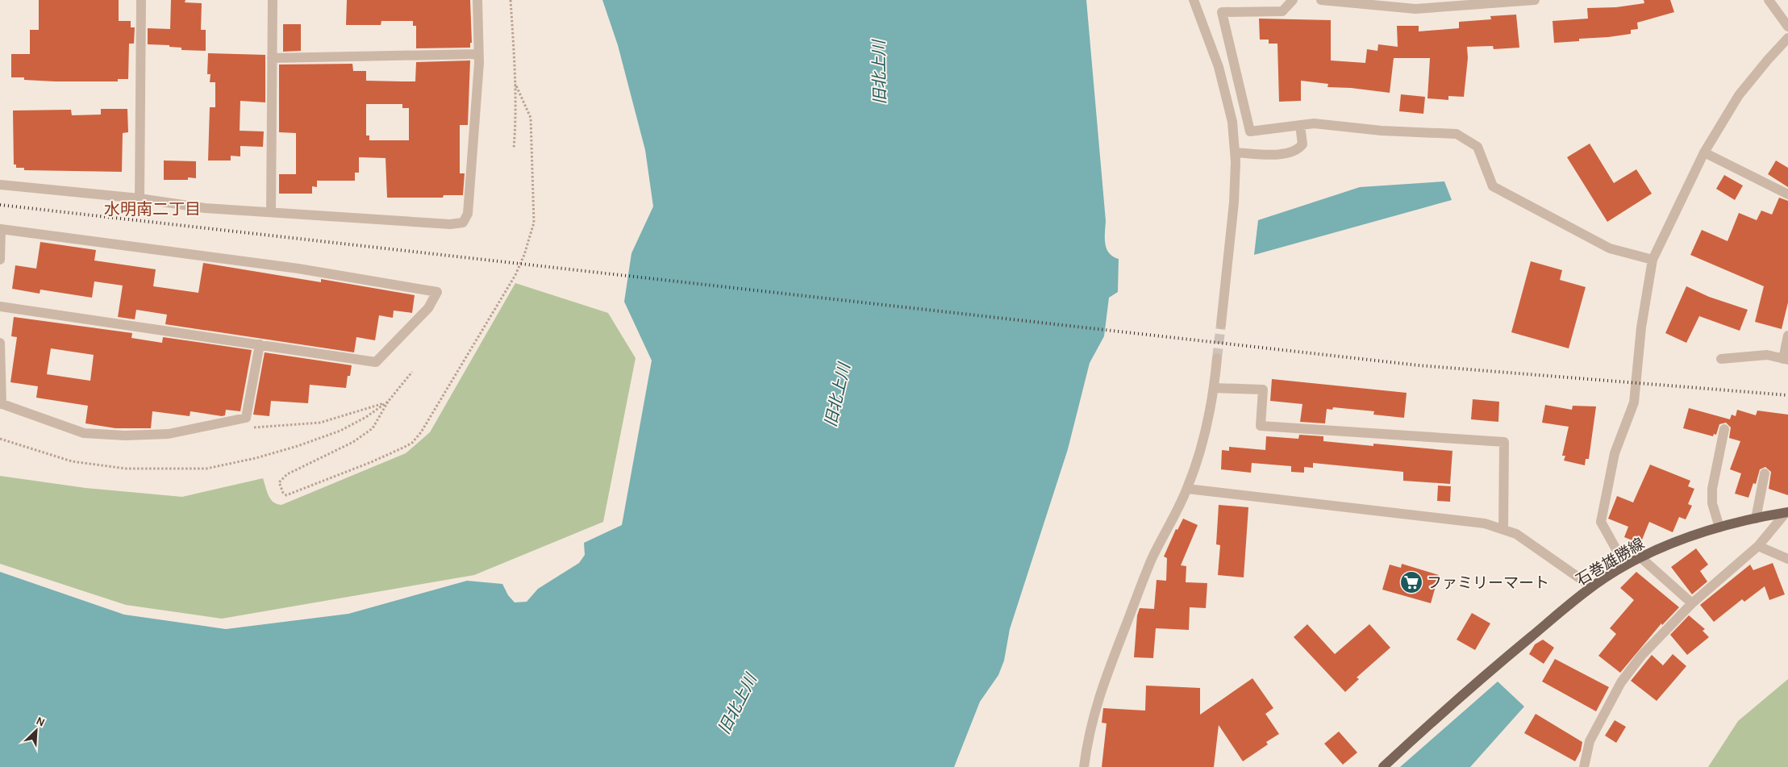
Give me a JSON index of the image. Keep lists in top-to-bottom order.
{
  "streets": {
    "main road": ["石巻雄勝線"]
  },
  "districts": ["水明南二丁目"],
  "water": ["旧北上川"],
  "places": {
    "supermarket": ["ファミリーマート"]
  },
  "north": "top right"
}
